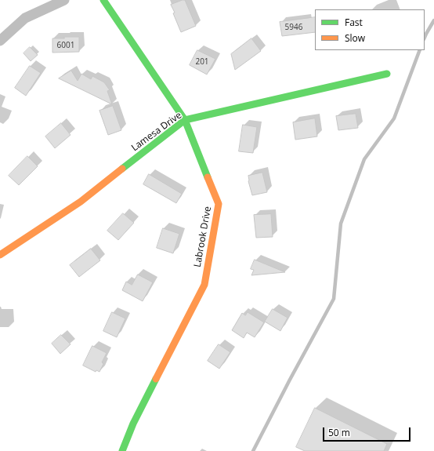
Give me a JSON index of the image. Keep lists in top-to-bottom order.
{
  "streets": {
    "street": ["Lamesa Drive", "Labrook Drive"]
  },
  "crossings": [
    ["Lamesa Drive", "Labrook Drive"]
  ],
  "house_numbers": ["5946", "6001", "201"],
  "legend": ["Fast", "Slow"],
  "scale_bar": "50 m"
}
